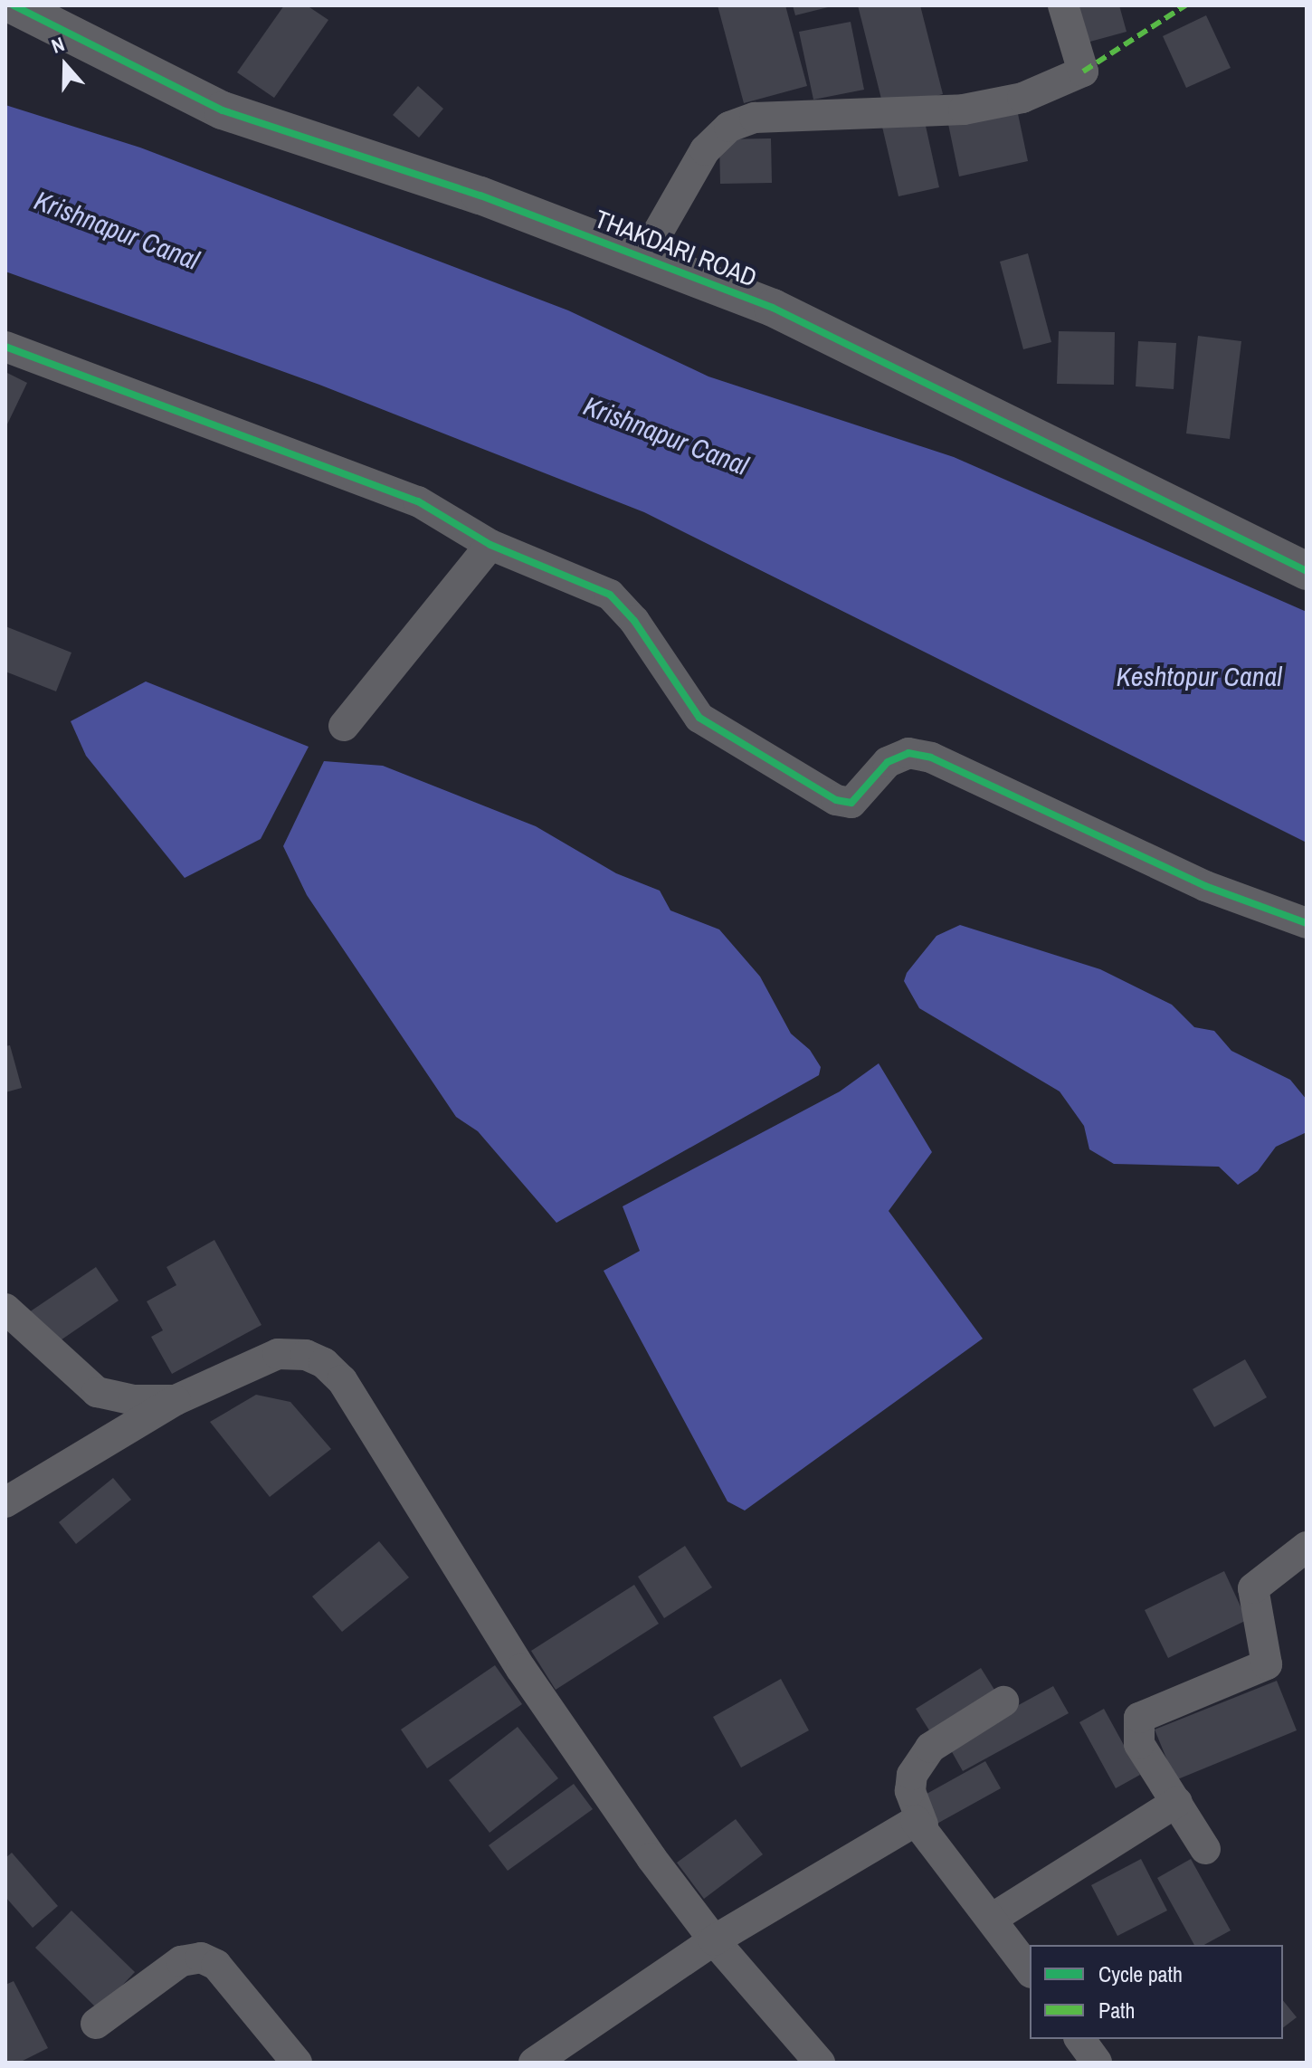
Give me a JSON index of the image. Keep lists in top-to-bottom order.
{
  "streets": {
    "street": ["THAKDARI ROAD"]
  },
  "water": ["Krishnapur Canal", "Keshtopur Canal"],
  "legend": ["Cycle path", "Path"],
  "north": "top"
}
